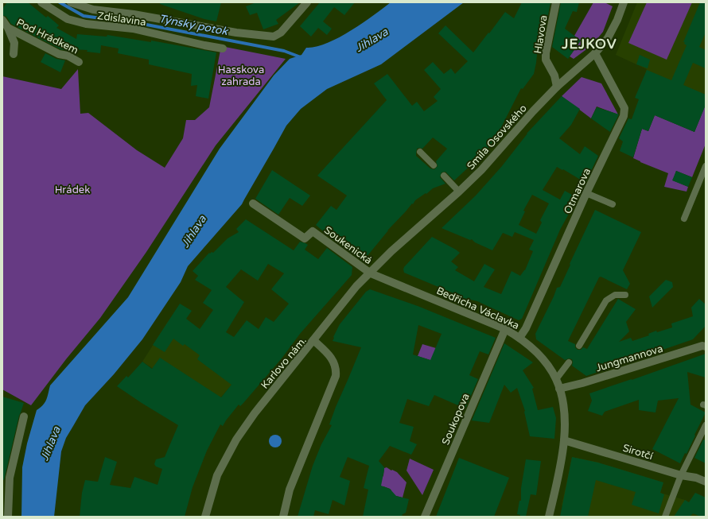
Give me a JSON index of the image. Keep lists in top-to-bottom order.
{
  "streets": {
    "street": [
      "Zdislavina",
      "Hlavova",
      "Pod Hrádkem",
      "Smila Osovského",
      "Otmarova",
      "Soukenická",
      "Bedřicha Václavka",
      "Jungmannova",
      "Karlovo nám.",
      "Soukopova",
      "Sirotčí"
    ]
  },
  "crossings": [
    ["Hlavova", "Smila Osovského"],
    ["Smila Osovského", "Otmarova"],
    ["Smila Osovského", "Soukenická"],
    ["Smila Osovského", "Bedřicha Václavka"],
    ["Smila Osovského", "Karlovo nám."],
    ["Otmarova", "Bedřicha Václavka"],
    ["Soukenická", "Bedřicha Václavka"],
    ["Bedřicha Václavka", "Jungmannova"],
    ["Bedřicha Václavka", "Soukopova"],
    ["Bedřicha Václavka", "Sirotčí"]
  ],
  "districts": ["JEJKOV"],
  "water": ["Týnský potok", "Jihlava"],
  "parks": ["Hasskova zahrada", "Hrádek"]
}
